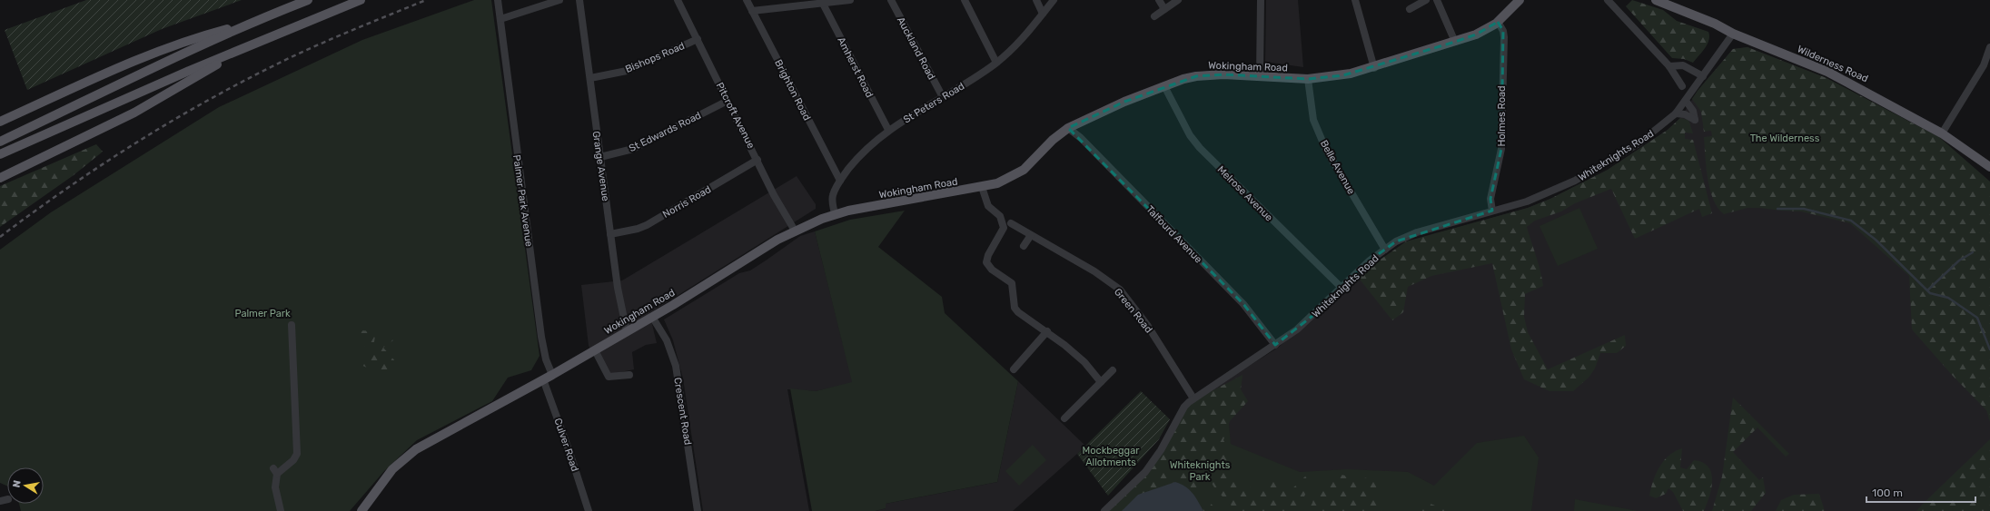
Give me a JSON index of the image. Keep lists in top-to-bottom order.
{
  "streets": {
    "main road": ["Wilderness Road", "Wokingham Road"],
    "street": [
      "Auckland Road",
      "Bishops Road",
      "Amherst Road",
      "Brighton Road",
      "St Peters Road",
      "Pitcroft Avenue",
      "Holmes Road",
      "St Edwards Road",
      "Whiteknights Road",
      "Grange Avenue",
      "Belle Avenue",
      "Melrose Avenue",
      "Palmer Park Avenue",
      "Norris Road",
      "Talfourd Avenue",
      "Green Road",
      "Crescent Road",
      "Culver Road"
    ]
  },
  "crossings": [
    ["Auckland Road", "St Peters Road"],
    ["Bishops Road", "Pitcroft Avenue"],
    ["Bishops Road", "Grange Avenue"],
    ["Wilderness Road", "Whiteknights Road"],
    ["Wokingham Road", "St Peters Road"],
    ["Wokingham Road", "Pitcroft Avenue"],
    ["Wokingham Road", "Holmes Road"],
    ["Wokingham Road", "Grange Avenue"],
    ["Wokingham Road", "Belle Avenue"],
    ["Wokingham Road", "Melrose Avenue"],
    ["Wokingham Road", "Palmer Park Avenue"],
    ["Wokingham Road", "Talfourd Avenue"],
    ["Wokingham Road", "Crescent Road"],
    ["Wokingham Road", "Culver Road"],
    ["Amherst Road", "St Peters Road"],
    ["Brighton Road", "St Peters Road"],
    ["Pitcroft Avenue", "St Edwards Road"],
    ["Pitcroft Avenue", "Norris Road"],
    ["Holmes Road", "Whiteknights Road"],
    ["St Edwards Road", "Grange Avenue"],
    ["Whiteknights Road", "Belle Avenue"],
    ["Whiteknights Road", "Melrose Avenue"],
    ["Whiteknights Road", "Talfourd Avenue"],
    ["Whiteknights Road", "Green Road"],
    ["Grange Avenue", "Norris Road"]
  ],
  "parks": [
    "The Wilderness",
    "Palmer Park",
    "Mockbeggar Allotments",
    "Whiteknights Park"
  ],
  "scale_bar": "100 m",
  "north": "left"
}
